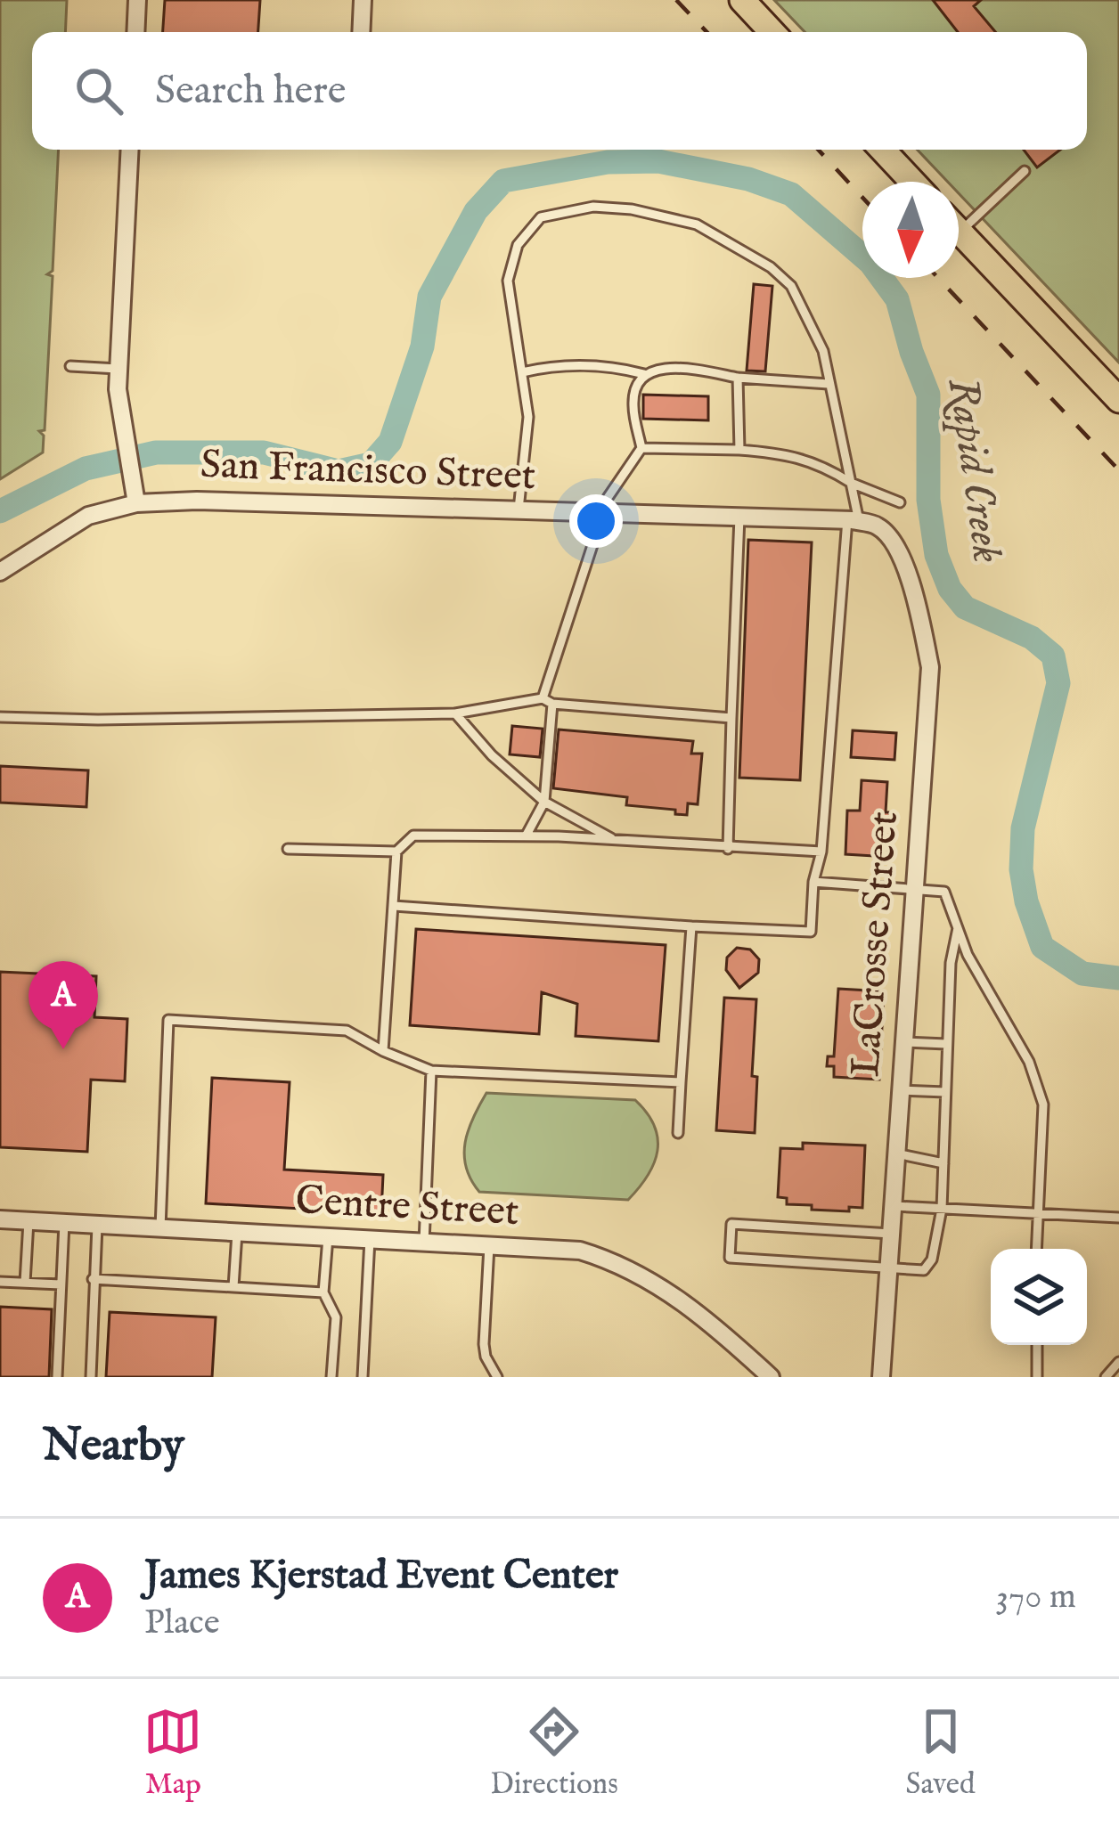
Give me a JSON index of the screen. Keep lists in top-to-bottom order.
{
  "streets": {
    "street": ["San Francisco Street", "LaCrosse Street", "Centre Street"]
  },
  "crossings": [
    ["San Francisco Street", "LaCrosse Street"]
  ],
  "water": ["Rapid Creek"],
  "north": "bottom",
  "page": {
    "search": "Search here",
    "pins": "A",
    "heading": "Nearby",
    "list": [
      {
        "mark": "A",
        "name": "James Kjerstad Event Center",
        "note": "Place",
        "value": "370 m"
      }
    ],
    "nav": ["Map", "Directions", "Saved"]
  }
}
